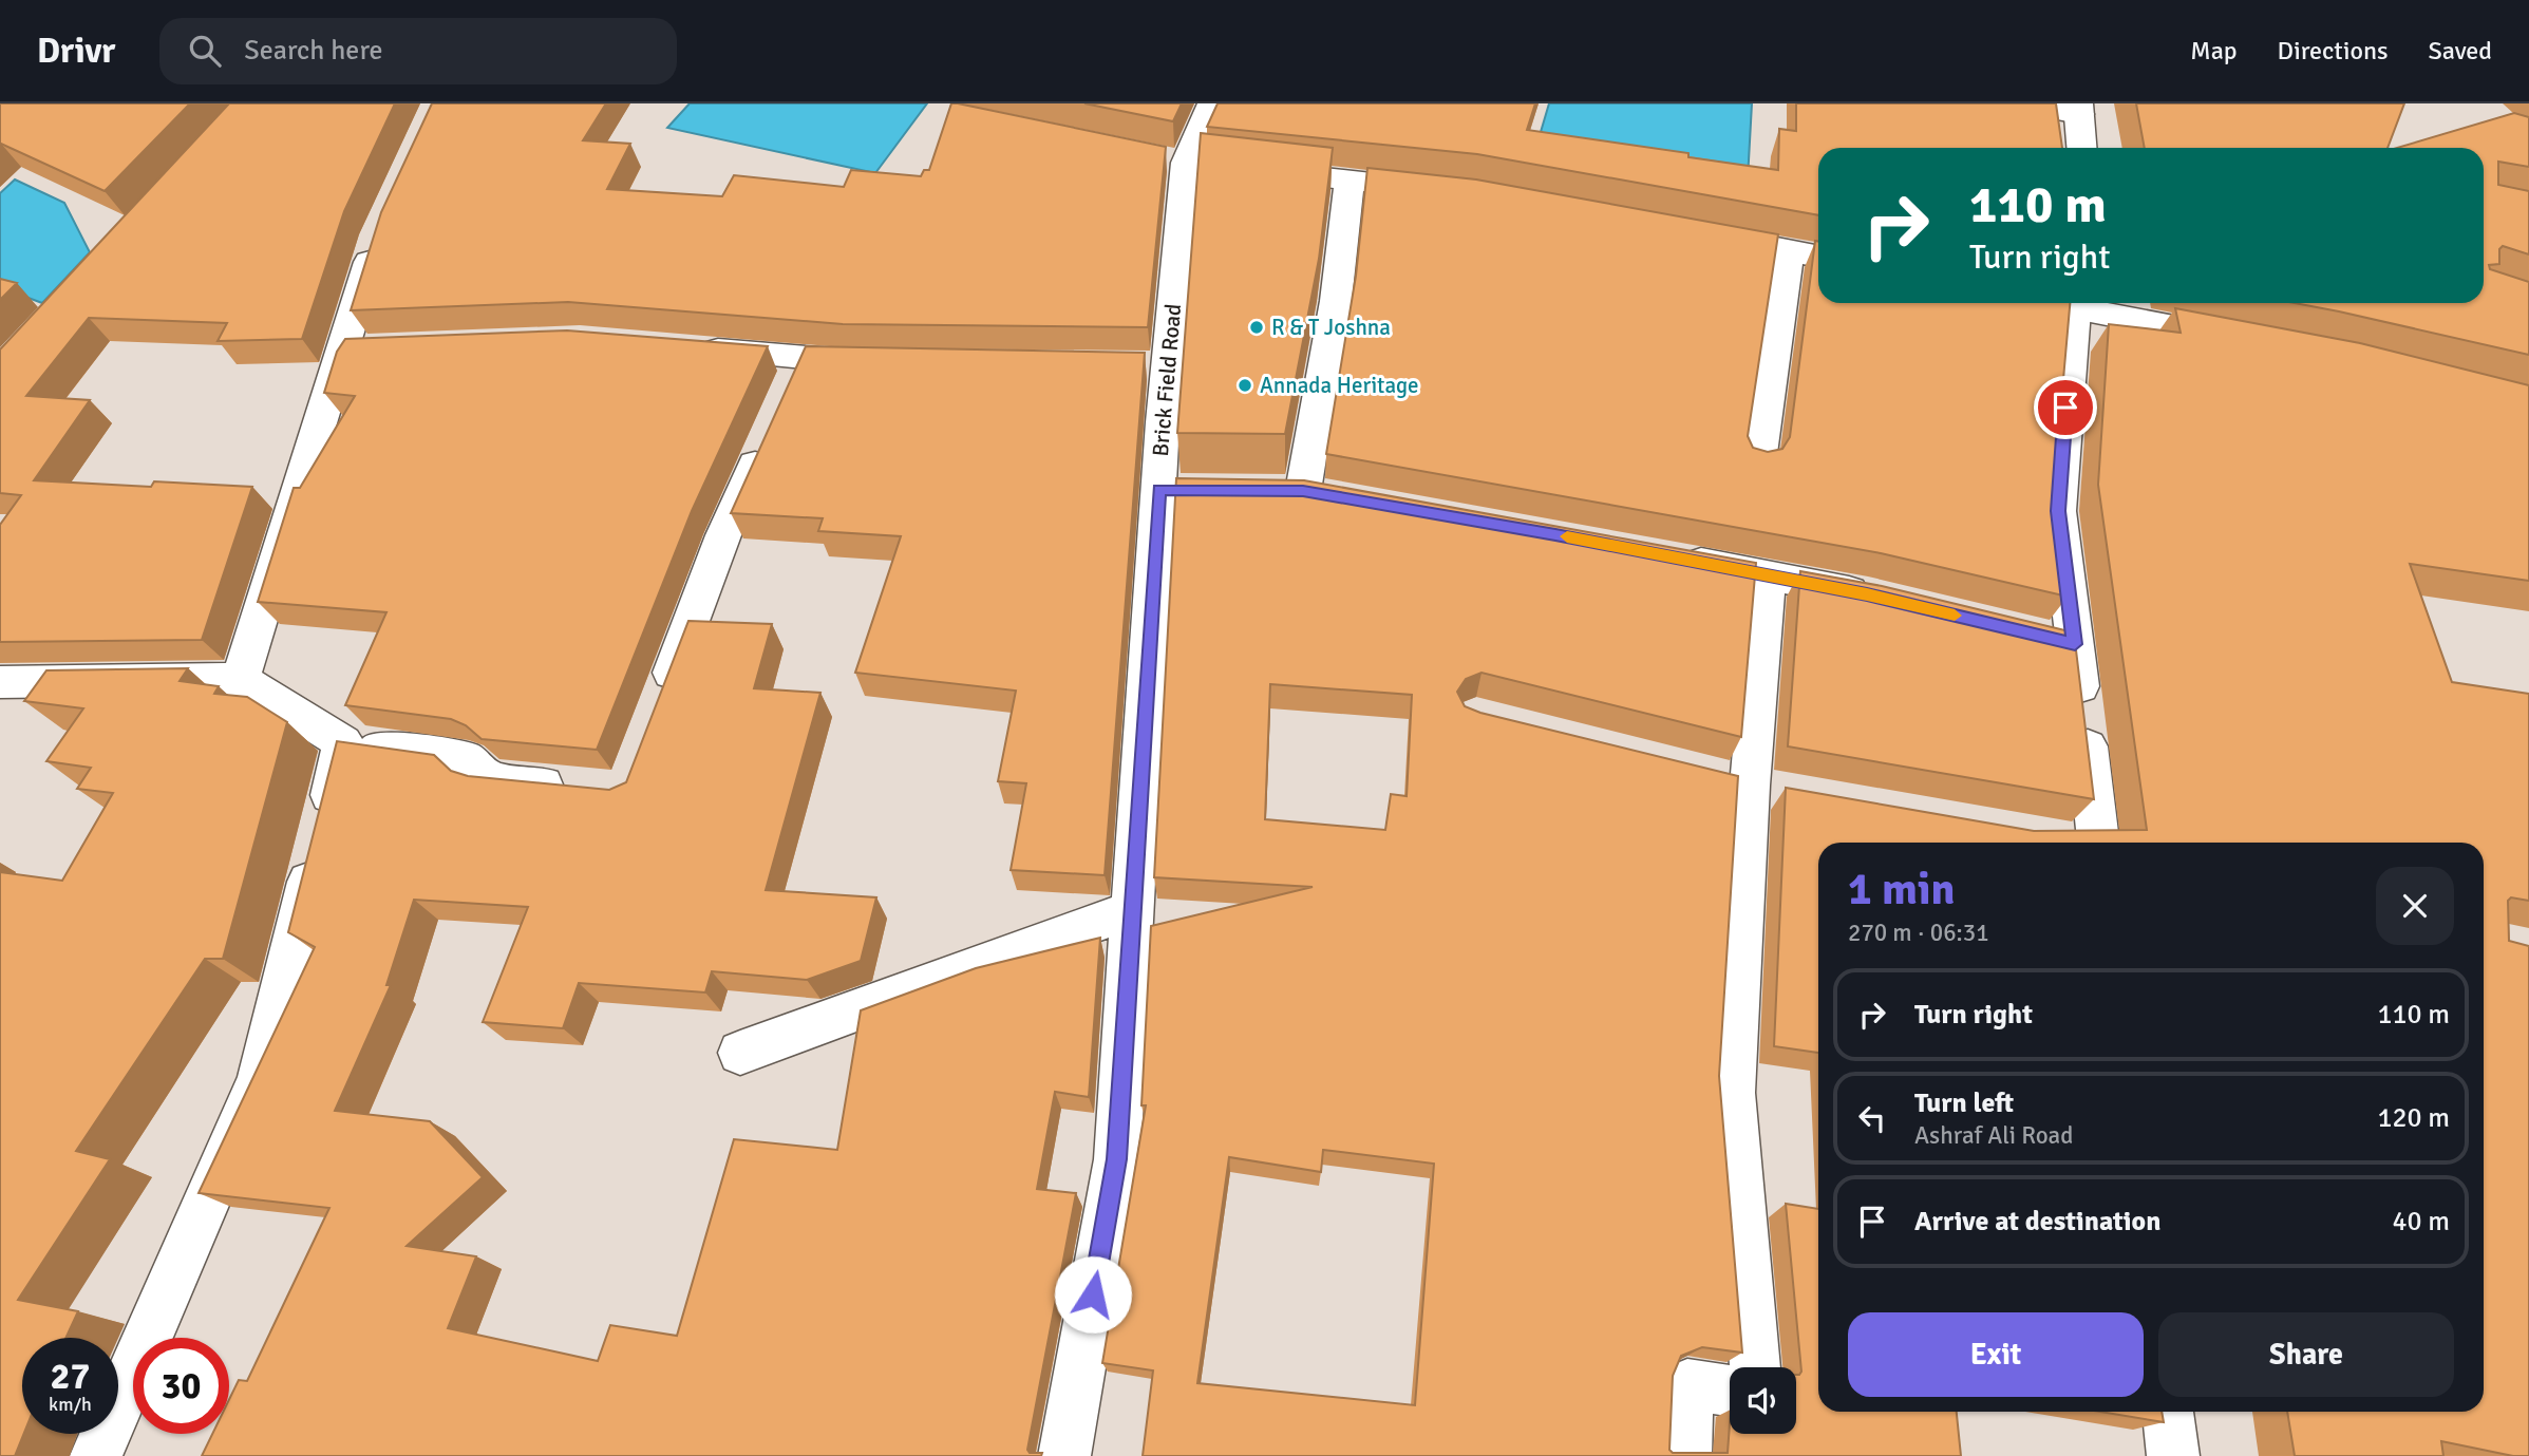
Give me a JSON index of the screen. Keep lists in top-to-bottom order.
{
  "streets": {
    "street": ["Brick Field Road"]
  },
  "places": ["R & T Joshna", "Annada Heritage"],
  "page": {
    "header": "Drivr",
    "search": "Search here",
    "nav": ["Map", "Directions", "Saved"],
    "turn": ["110 m", "Turn right"],
    "heading": ["1 min", "270 m · 06:31"],
    "list": [
      {
        "name": "Turn right",
        "value": "110 m"
      },
      {
        "name": "Turn left",
        "note": "Ashraf Ali Road",
        "value": "120 m"
      },
      {
        "name": "Arrive at destination",
        "value": "40 m"
      }
    ],
    "buttons": ["Exit", "Share"],
    "speed": "27 km/h",
    "limit": "30"
  }
}
